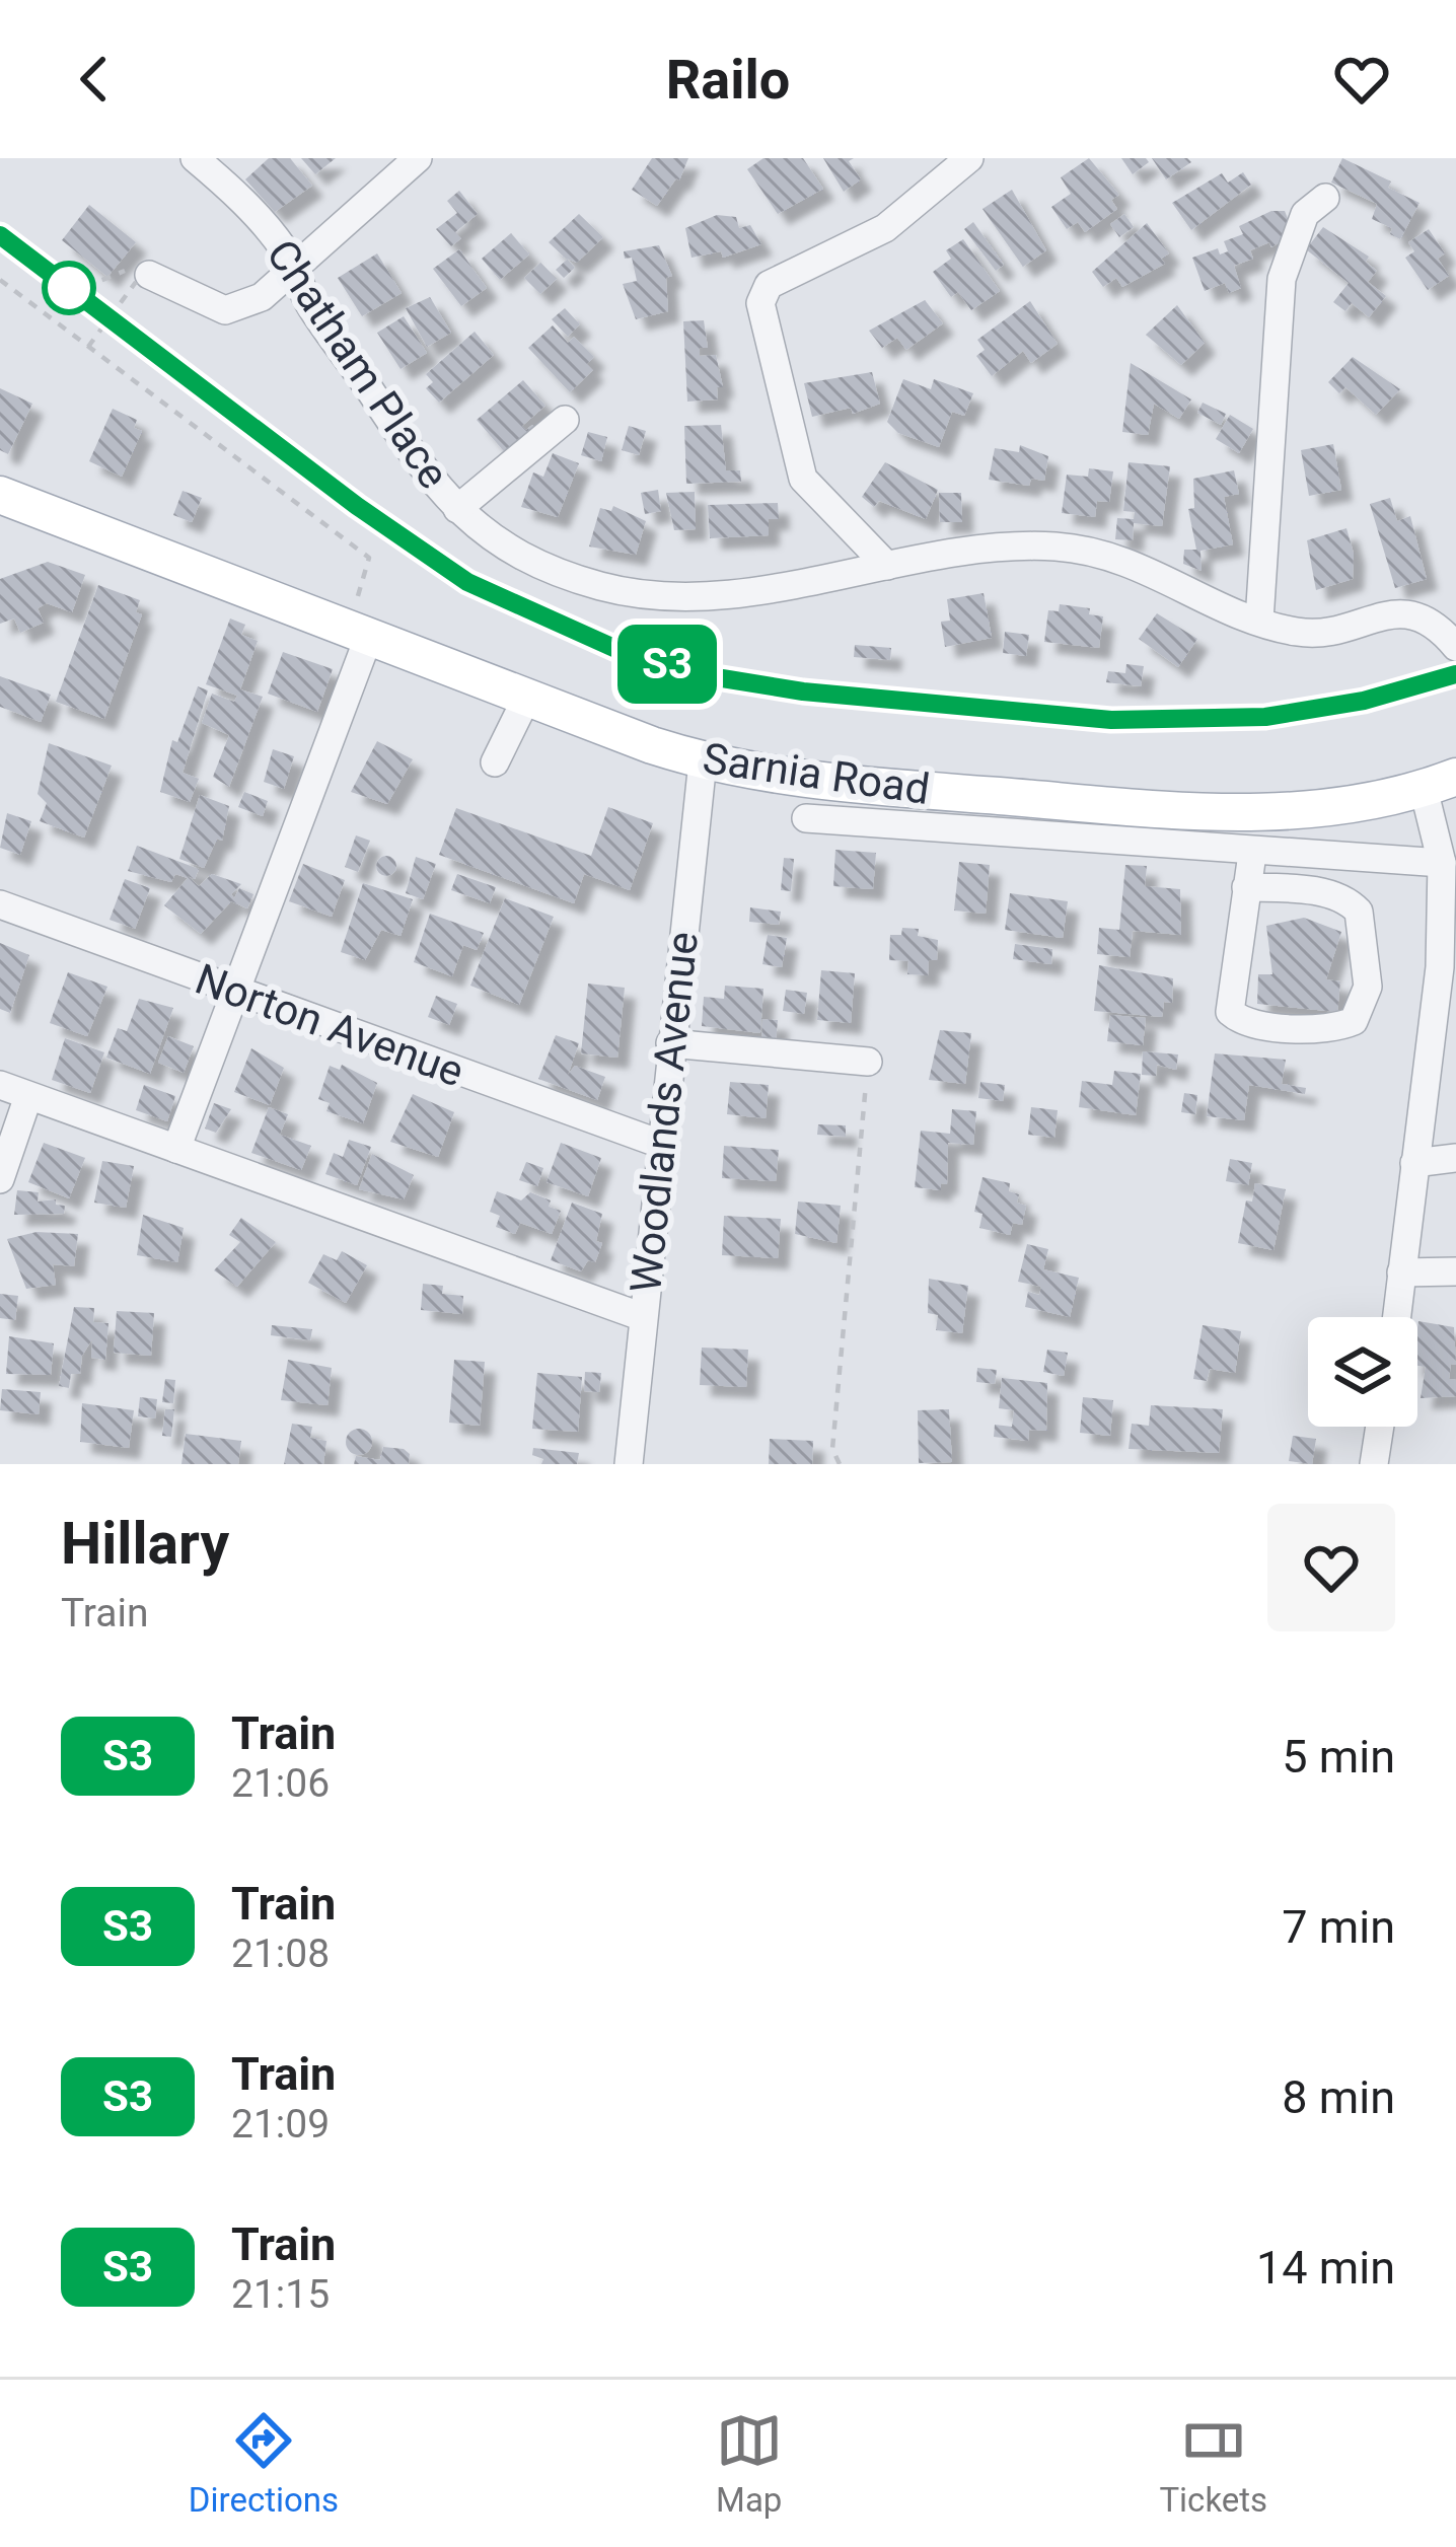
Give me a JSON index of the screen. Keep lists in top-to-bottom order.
{
  "streets": {
    "main road": ["Sarnia Road"],
    "street": ["Chatham Place", "Norton Avenue", "Woodlands Avenue"]
  },
  "crossings": [
    ["Sarnia Road", "Woodlands Avenue"],
    ["Norton Avenue", "Woodlands Avenue"]
  ],
  "page": {
    "header": "Railo",
    "on_map": "S3",
    "heading": ["Hillary", "Train"],
    "list": [
      {
        "mark": "S3",
        "name": "Train",
        "note": "21:06",
        "value": "5 min"
      },
      {
        "mark": "S3",
        "name": "Train",
        "note": "21:08",
        "value": "7 min"
      },
      {
        "mark": "S3",
        "name": "Train",
        "note": "21:09",
        "value": "8 min"
      },
      {
        "mark": "S3",
        "name": "Train",
        "note": "21:15",
        "value": "14 min"
      }
    ],
    "tabs": ["Directions", "Map", "Tickets"]
  }
}
